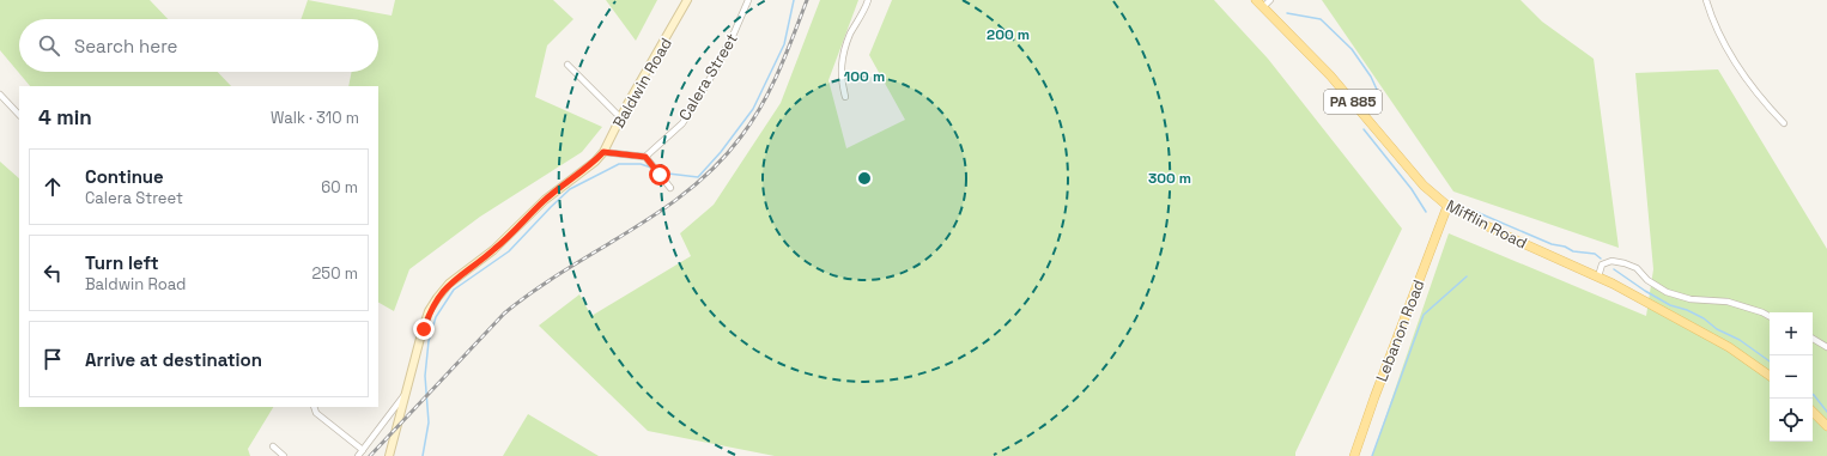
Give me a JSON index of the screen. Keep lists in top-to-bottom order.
{
  "streets": {
    "main road": [
      "Baldwin Road",
      "PA 885",
      "Mifflin Road",
      "Lebanon Road"
    ],
    "street": ["Calera Street"]
  },
  "crossings": [
    ["Mifflin Road", "Lebanon Road"]
  ],
  "page": {
    "search": "Search here",
    "heading": ["4 min", "Walk · 310 m"],
    "list": [
      ["Continue", "Calera Street", "60 m"],
      ["Turn left", "Baldwin Road", "250 m"],
      "Arrive at destination"
    ],
    "map_buttons": ["+", "−"]
  },
  "rings": ["200 m", "100 m", "300 m"]
}
